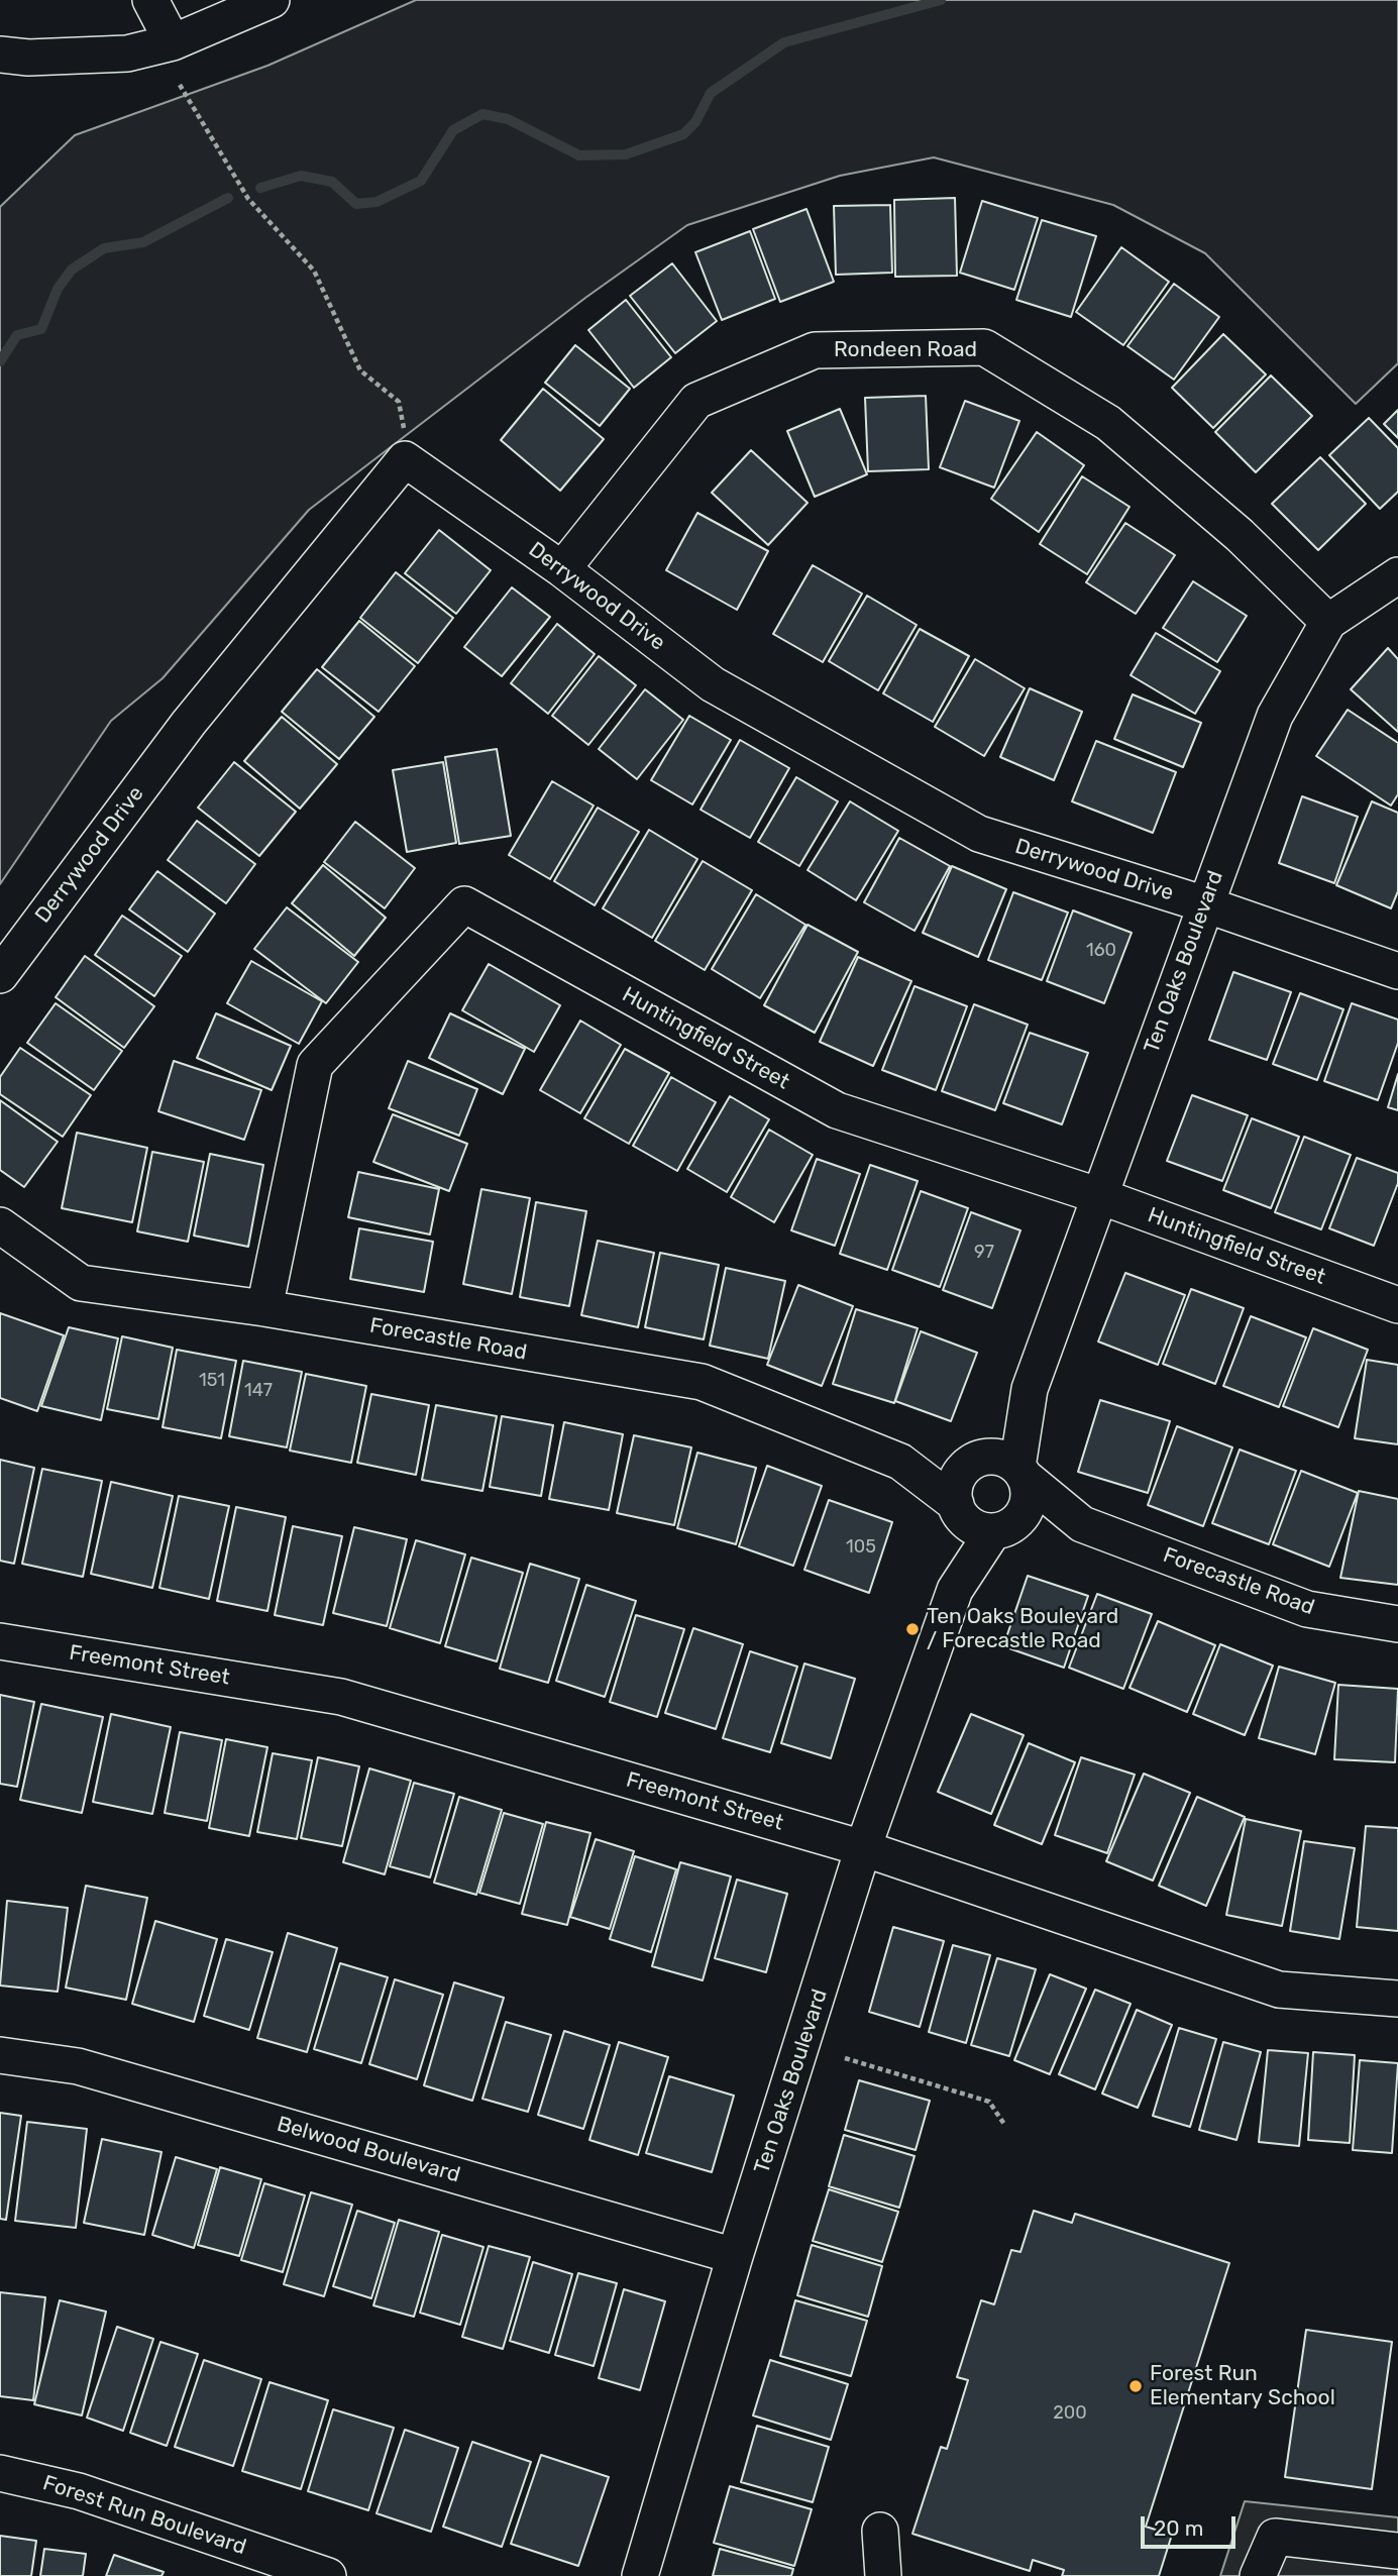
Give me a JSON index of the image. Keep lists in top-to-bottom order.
{
  "streets": {
    "street": [
      "Rondeen Road",
      "Derrywood Drive",
      "Ten Oaks Boulevard",
      "Huntingfield Street",
      "Forecastle Road",
      "Freemont Street",
      "Belwood Boulevard",
      "Forest Run Boulevard"
    ]
  },
  "crossings": [
    ["Rondeen Road", "Derrywood Drive"],
    ["Rondeen Road", "Ten Oaks Boulevard"],
    ["Derrywood Drive", "Ten Oaks Boulevard"],
    ["Ten Oaks Boulevard", "Huntingfield Street"],
    ["Ten Oaks Boulevard", "Forecastle Road"],
    ["Ten Oaks Boulevard", "Freemont Street"],
    ["Ten Oaks Boulevard", "Belwood Boulevard"],
    ["Huntingfield Street", "Forecastle Road"]
  ],
  "places": ["Ten Oaks Boulevard / Forecastle Road", "Forest Run Elementary School"],
  "house_numbers": [
    "160",
    "97",
    "151",
    "147",
    "105",
    "200"
  ],
  "scale_bar": "20 m"
}
